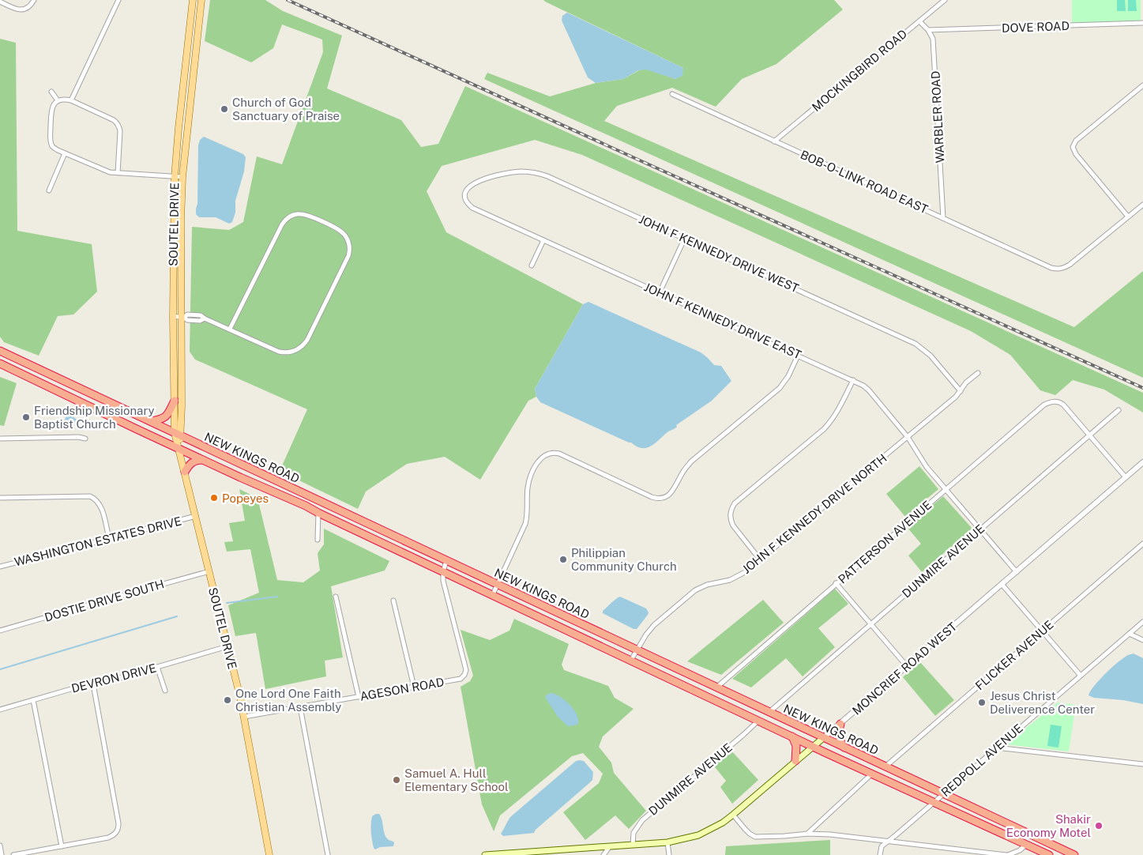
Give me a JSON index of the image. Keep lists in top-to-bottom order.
{
  "streets": {
    "highway": ["NEW KINGS ROAD"],
    "main road": ["SOUTEL DRIVE", "MONCRIEF ROAD WEST"],
    "street": [
      "DOVE ROAD",
      "MOCKINGBIRD ROAD",
      "WARBLER ROAD",
      "BOB-O-LINK ROAD EAST",
      "JOHN F KENNEDY DRIVE WEST",
      "JOHN F KENNEDY DRIVE EAST",
      "JOHN F KENNEDY DRIVE NORTH",
      "WASHINGTON ESTATES DRIVE",
      "PATTERSON AVENUE",
      "DUNMIRE AVENUE",
      "DOSTIE DRIVE SOUTH",
      "FLICKER AVENUE",
      "DEVRON DRIVE",
      "AGESON ROAD",
      "REDPOLL AVENUE"
    ]
  },
  "crossings": [
    ["DOVE ROAD", "WARBLER ROAD"],
    ["MOCKINGBIRD ROAD", "WARBLER ROAD"],
    ["MOCKINGBIRD ROAD", "BOB-O-LINK ROAD EAST"],
    ["WARBLER ROAD", "BOB-O-LINK ROAD EAST"],
    ["SOUTEL DRIVE", "NEW KINGS ROAD"],
    ["SOUTEL DRIVE", "WASHINGTON ESTATES DRIVE"],
    ["SOUTEL DRIVE", "DOSTIE DRIVE SOUTH"],
    ["SOUTEL DRIVE", "DEVRON DRIVE"],
    ["SOUTEL DRIVE", "AGESON ROAD"],
    ["JOHN F KENNEDY DRIVE WEST", "JOHN F KENNEDY DRIVE EAST"],
    ["JOHN F KENNEDY DRIVE WEST", "JOHN F KENNEDY DRIVE NORTH"],
    ["JOHN F KENNEDY DRIVE EAST", "JOHN F KENNEDY DRIVE NORTH"],
    ["JOHN F KENNEDY DRIVE EAST", "PATTERSON AVENUE"],
    ["JOHN F KENNEDY DRIVE EAST", "DUNMIRE AVENUE"],
    ["JOHN F KENNEDY DRIVE EAST", "MONCRIEF ROAD WEST"],
    ["NEW KINGS ROAD", "JOHN F KENNEDY DRIVE NORTH"],
    ["NEW KINGS ROAD", "PATTERSON AVENUE"],
    ["NEW KINGS ROAD", "DUNMIRE AVENUE"],
    ["NEW KINGS ROAD", "FLICKER AVENUE"],
    ["NEW KINGS ROAD", "MONCRIEF ROAD WEST"],
    ["NEW KINGS ROAD", "AGESON ROAD"],
    ["NEW KINGS ROAD", "REDPOLL AVENUE"],
    ["PATTERSON AVENUE", "DUNMIRE AVENUE"],
    ["DUNMIRE AVENUE", "MONCRIEF ROAD WEST"]
  ],
  "places": [
    "Church of God Sanctuary of Praise",
    "Friendship Missionary Baptist Church",
    "Popeyes",
    "Philippian Community Church",
    "One Lord One Faith Christian Assembly",
    "Jesus Christ Deliverence Center",
    "Samuel A. Hull Elementary School",
    "Shakir Economy Motel"
  ]
}
